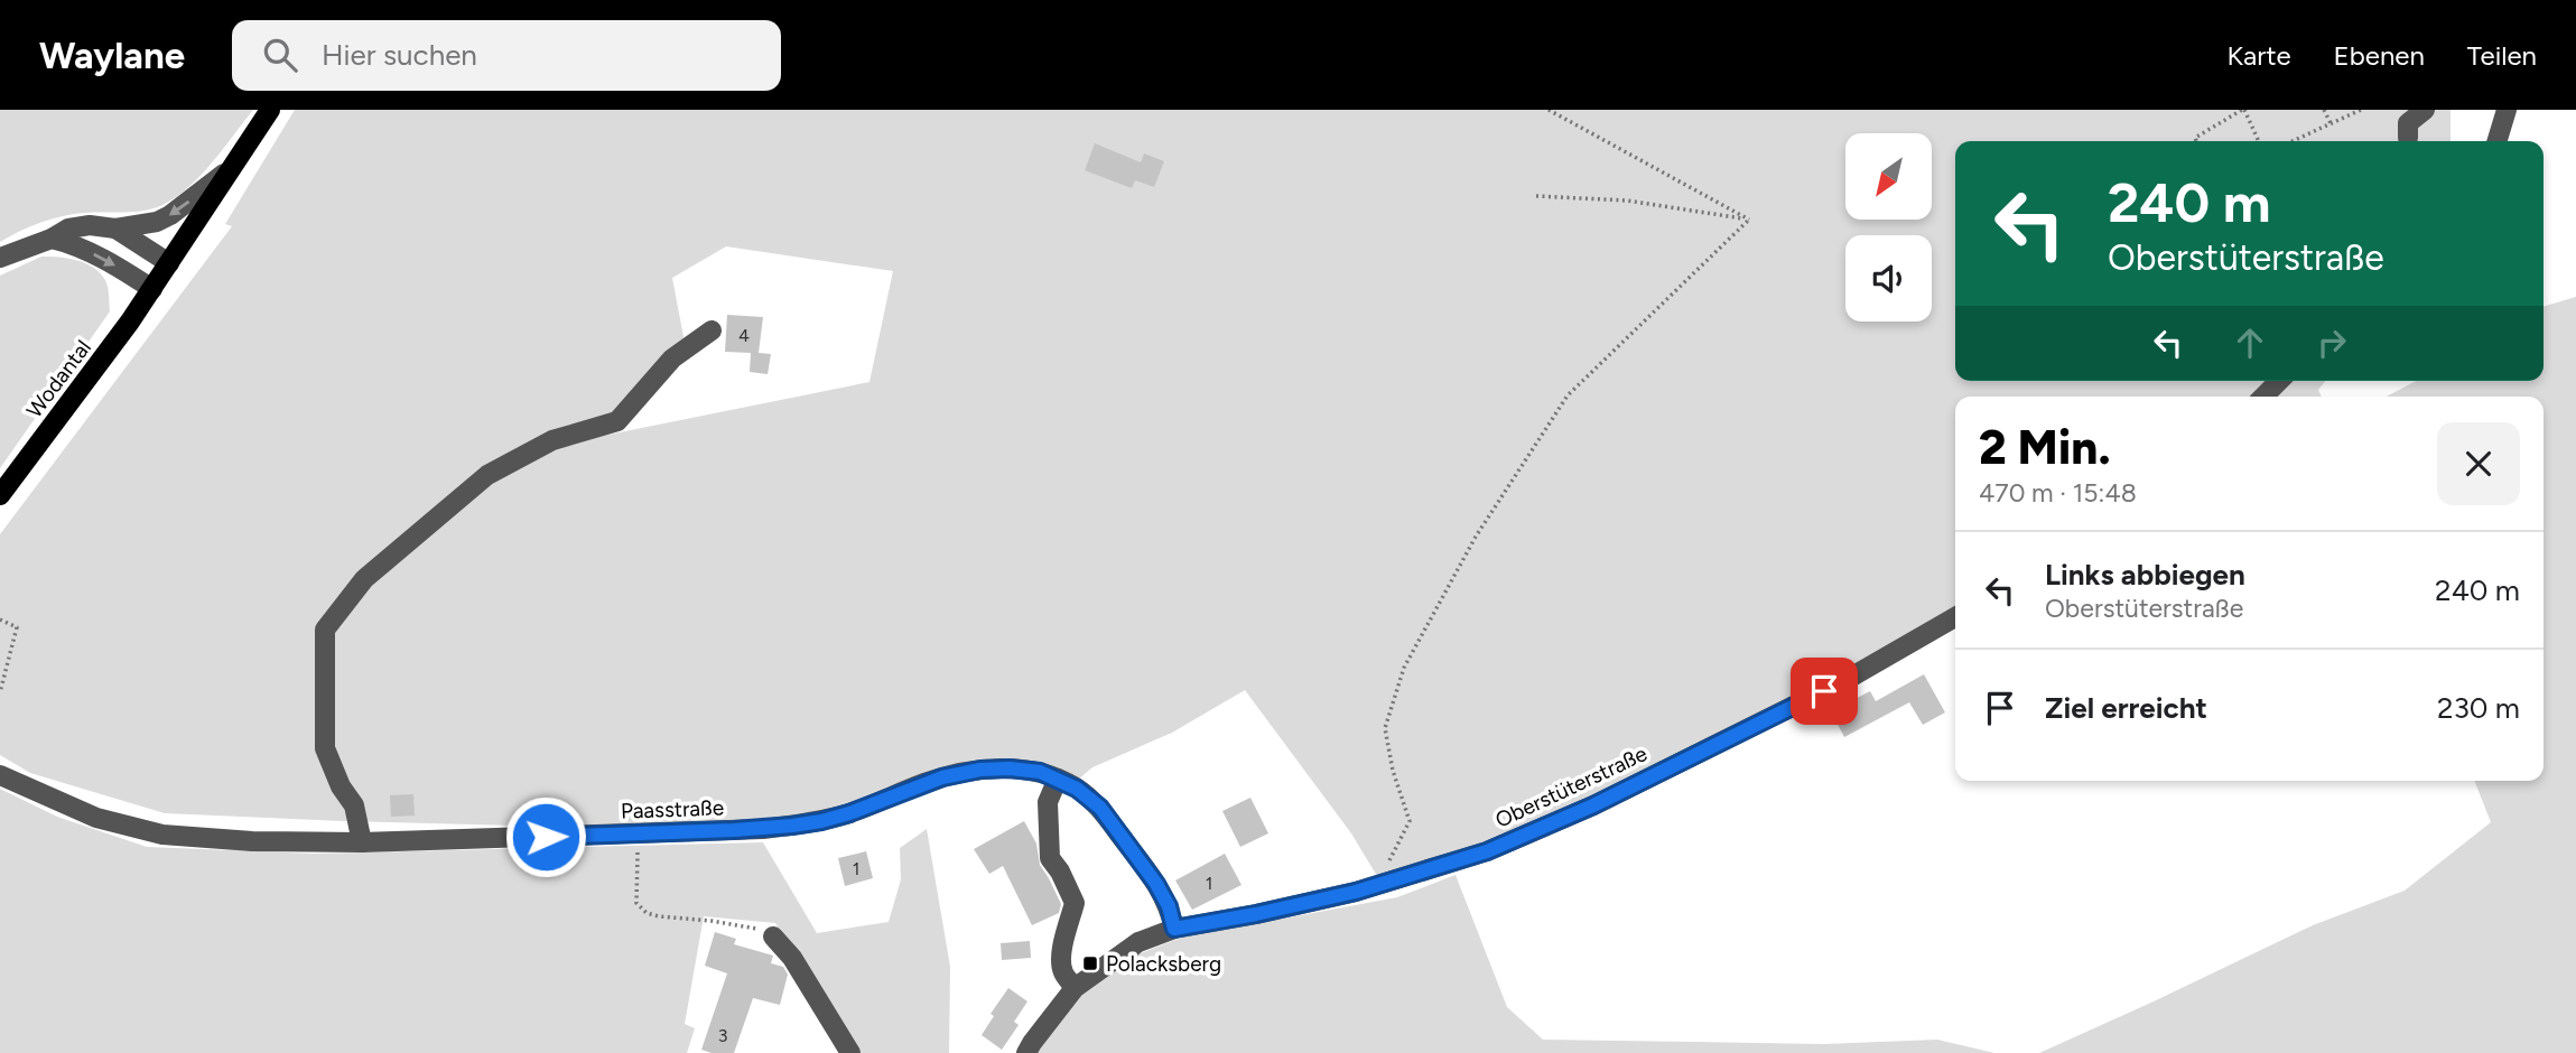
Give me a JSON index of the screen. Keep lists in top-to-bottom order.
{
  "streets": {
    "main road": ["Wodantal"],
    "street": ["Oberstüterstraße", "Paasstraße"]
  },
  "crossings": [
    ["Oberstüterstraße", "Paasstraße"]
  ],
  "places": {
    "transit": ["Polacksberg"]
  },
  "house_numbers": [
    "4",
    "1",
    "1",
    "3"
  ],
  "north": "bottom left",
  "page": {
    "header": "Waylane",
    "search": "Hier suchen",
    "nav": ["Karte", "Ebenen", "Teilen"],
    "turn": ["240 m", "Oberstüterstraße"],
    "heading": ["2 Min.", "470 m · 15:48"],
    "list": [
      {
        "name": "Links abbiegen",
        "note": "Oberstüterstraße",
        "value": "240 m"
      },
      {
        "name": "Ziel erreicht",
        "value": "230 m"
      }
    ]
  }
}
